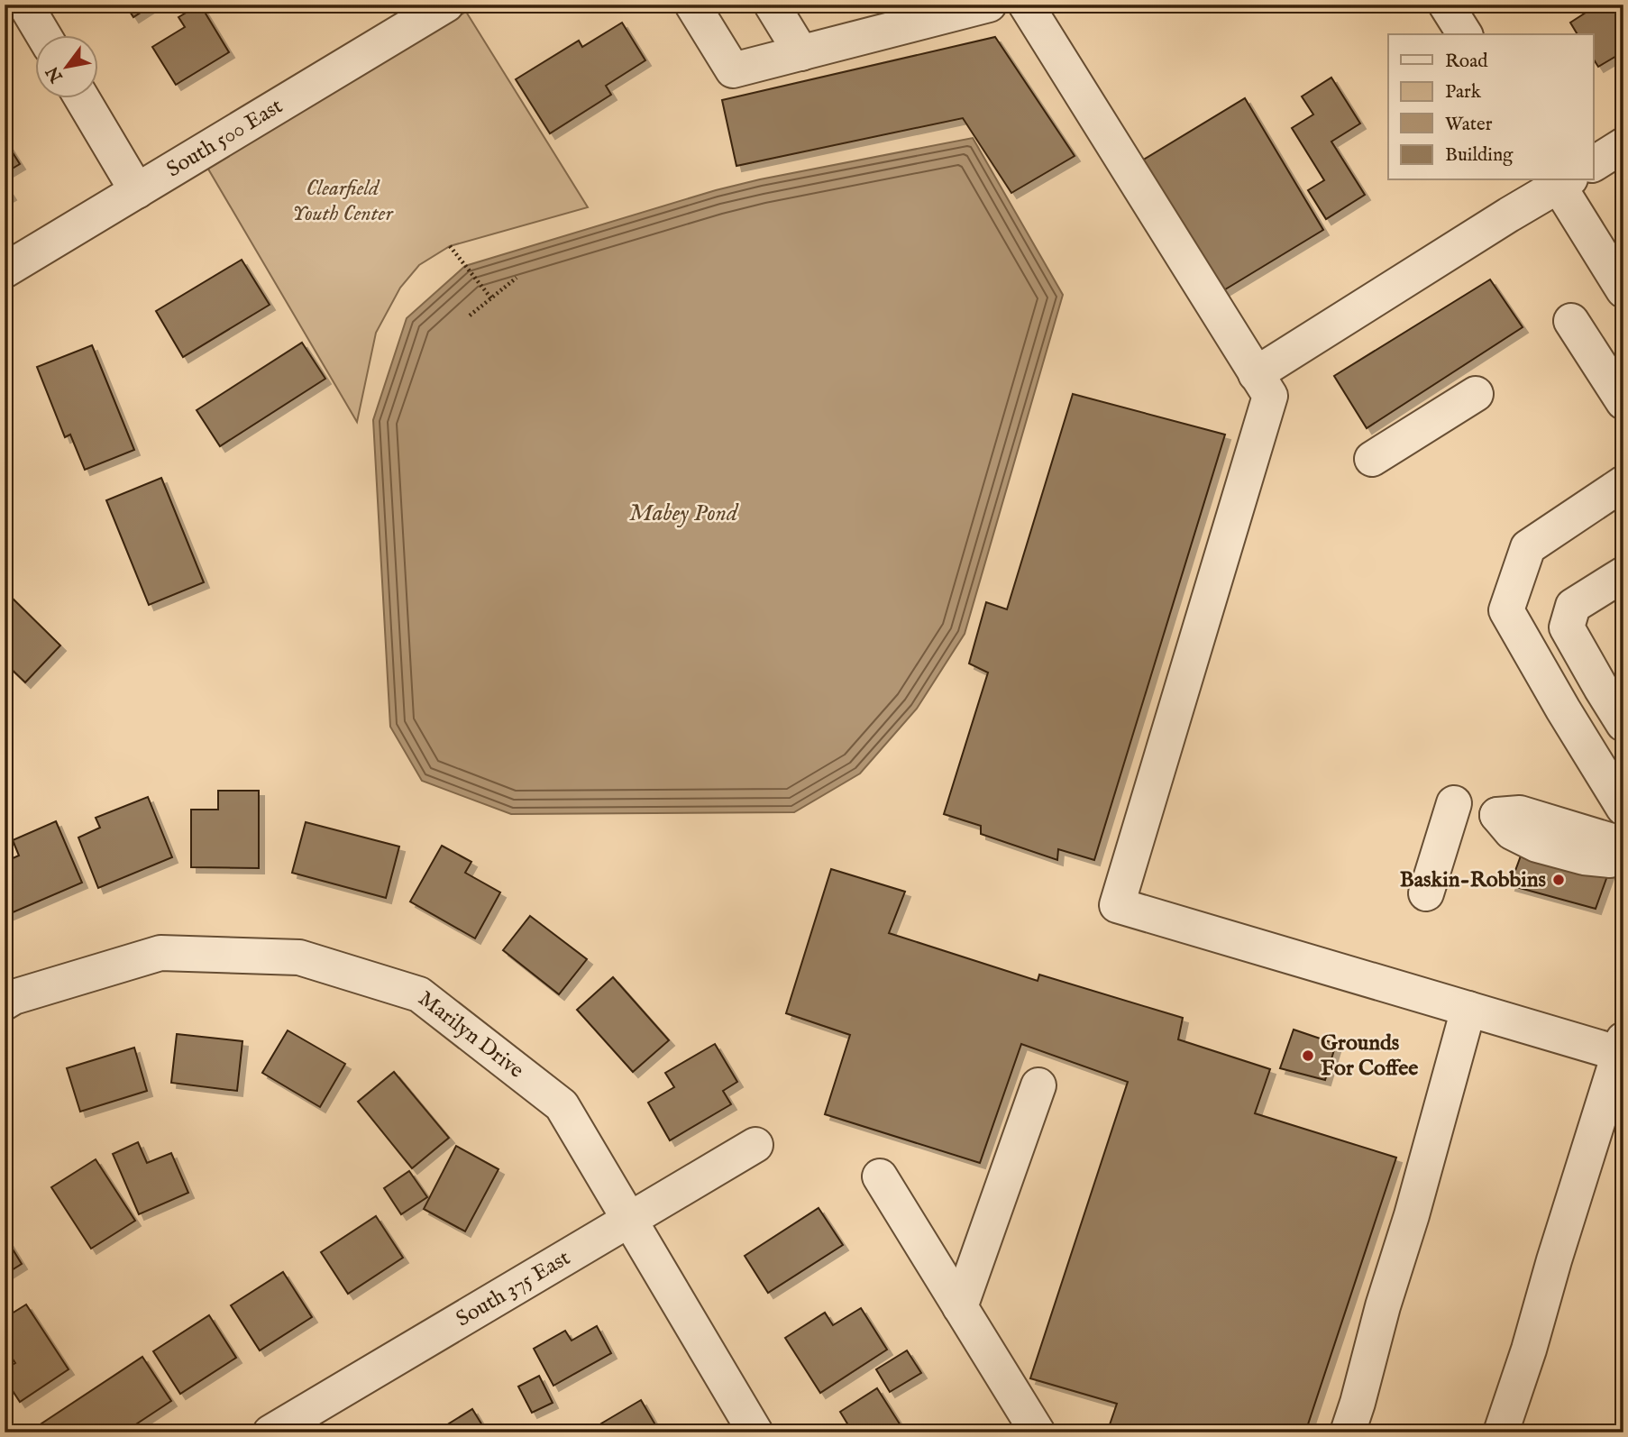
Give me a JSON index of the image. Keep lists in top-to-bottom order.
{
  "streets": {
    "street": ["South 500 East", "Marilyn Drive", "South 375 East"]
  },
  "crossings": [
    ["Marilyn Drive", "South 375 East"]
  ],
  "water": ["Mabey Pond"],
  "parks": ["Clearfield Youth Center"],
  "places": ["Baskin-Robbins", "Grounds For Coffee"],
  "legend": [
    "Road",
    "Park",
    "Water",
    "Building"
  ],
  "north": "bottom left"
}
